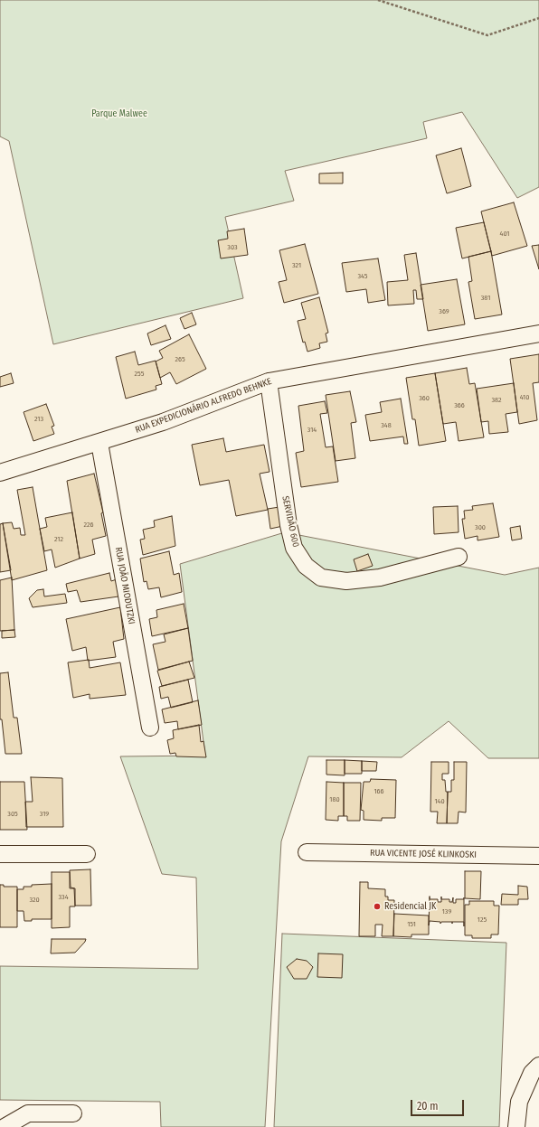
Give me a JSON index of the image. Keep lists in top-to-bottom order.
{
  "streets": {
    "street": [
      "RUA EXPEDICIONÁRIO ALFREDO BEHNKE",
      "SERVIDÃO 600",
      "RUA JOÃO MIODUTZKI",
      "RUA VICENTE JOSÉ KLINKOSKI"
    ]
  },
  "crossings": [
    ["RUA EXPEDICIONÁRIO ALFREDO BEHNKE", "SERVIDÃO 600"],
    ["RUA EXPEDICIONÁRIO ALFREDO BEHNKE", "RUA JOÃO MIODUTZKI"]
  ],
  "parks": ["Parque Malwee"],
  "places": ["Residencial JK"],
  "house_numbers": [
    "401",
    "303",
    "321",
    "345",
    "381",
    "369",
    "265",
    "255",
    "410",
    "360",
    "382",
    "366",
    "213",
    "348",
    "314",
    "226",
    "300",
    "212",
    "166",
    "180",
    "140",
    "305",
    "319",
    "334",
    "320",
    "139",
    "125",
    "151"
  ],
  "scale_bar": "20 m"
}
